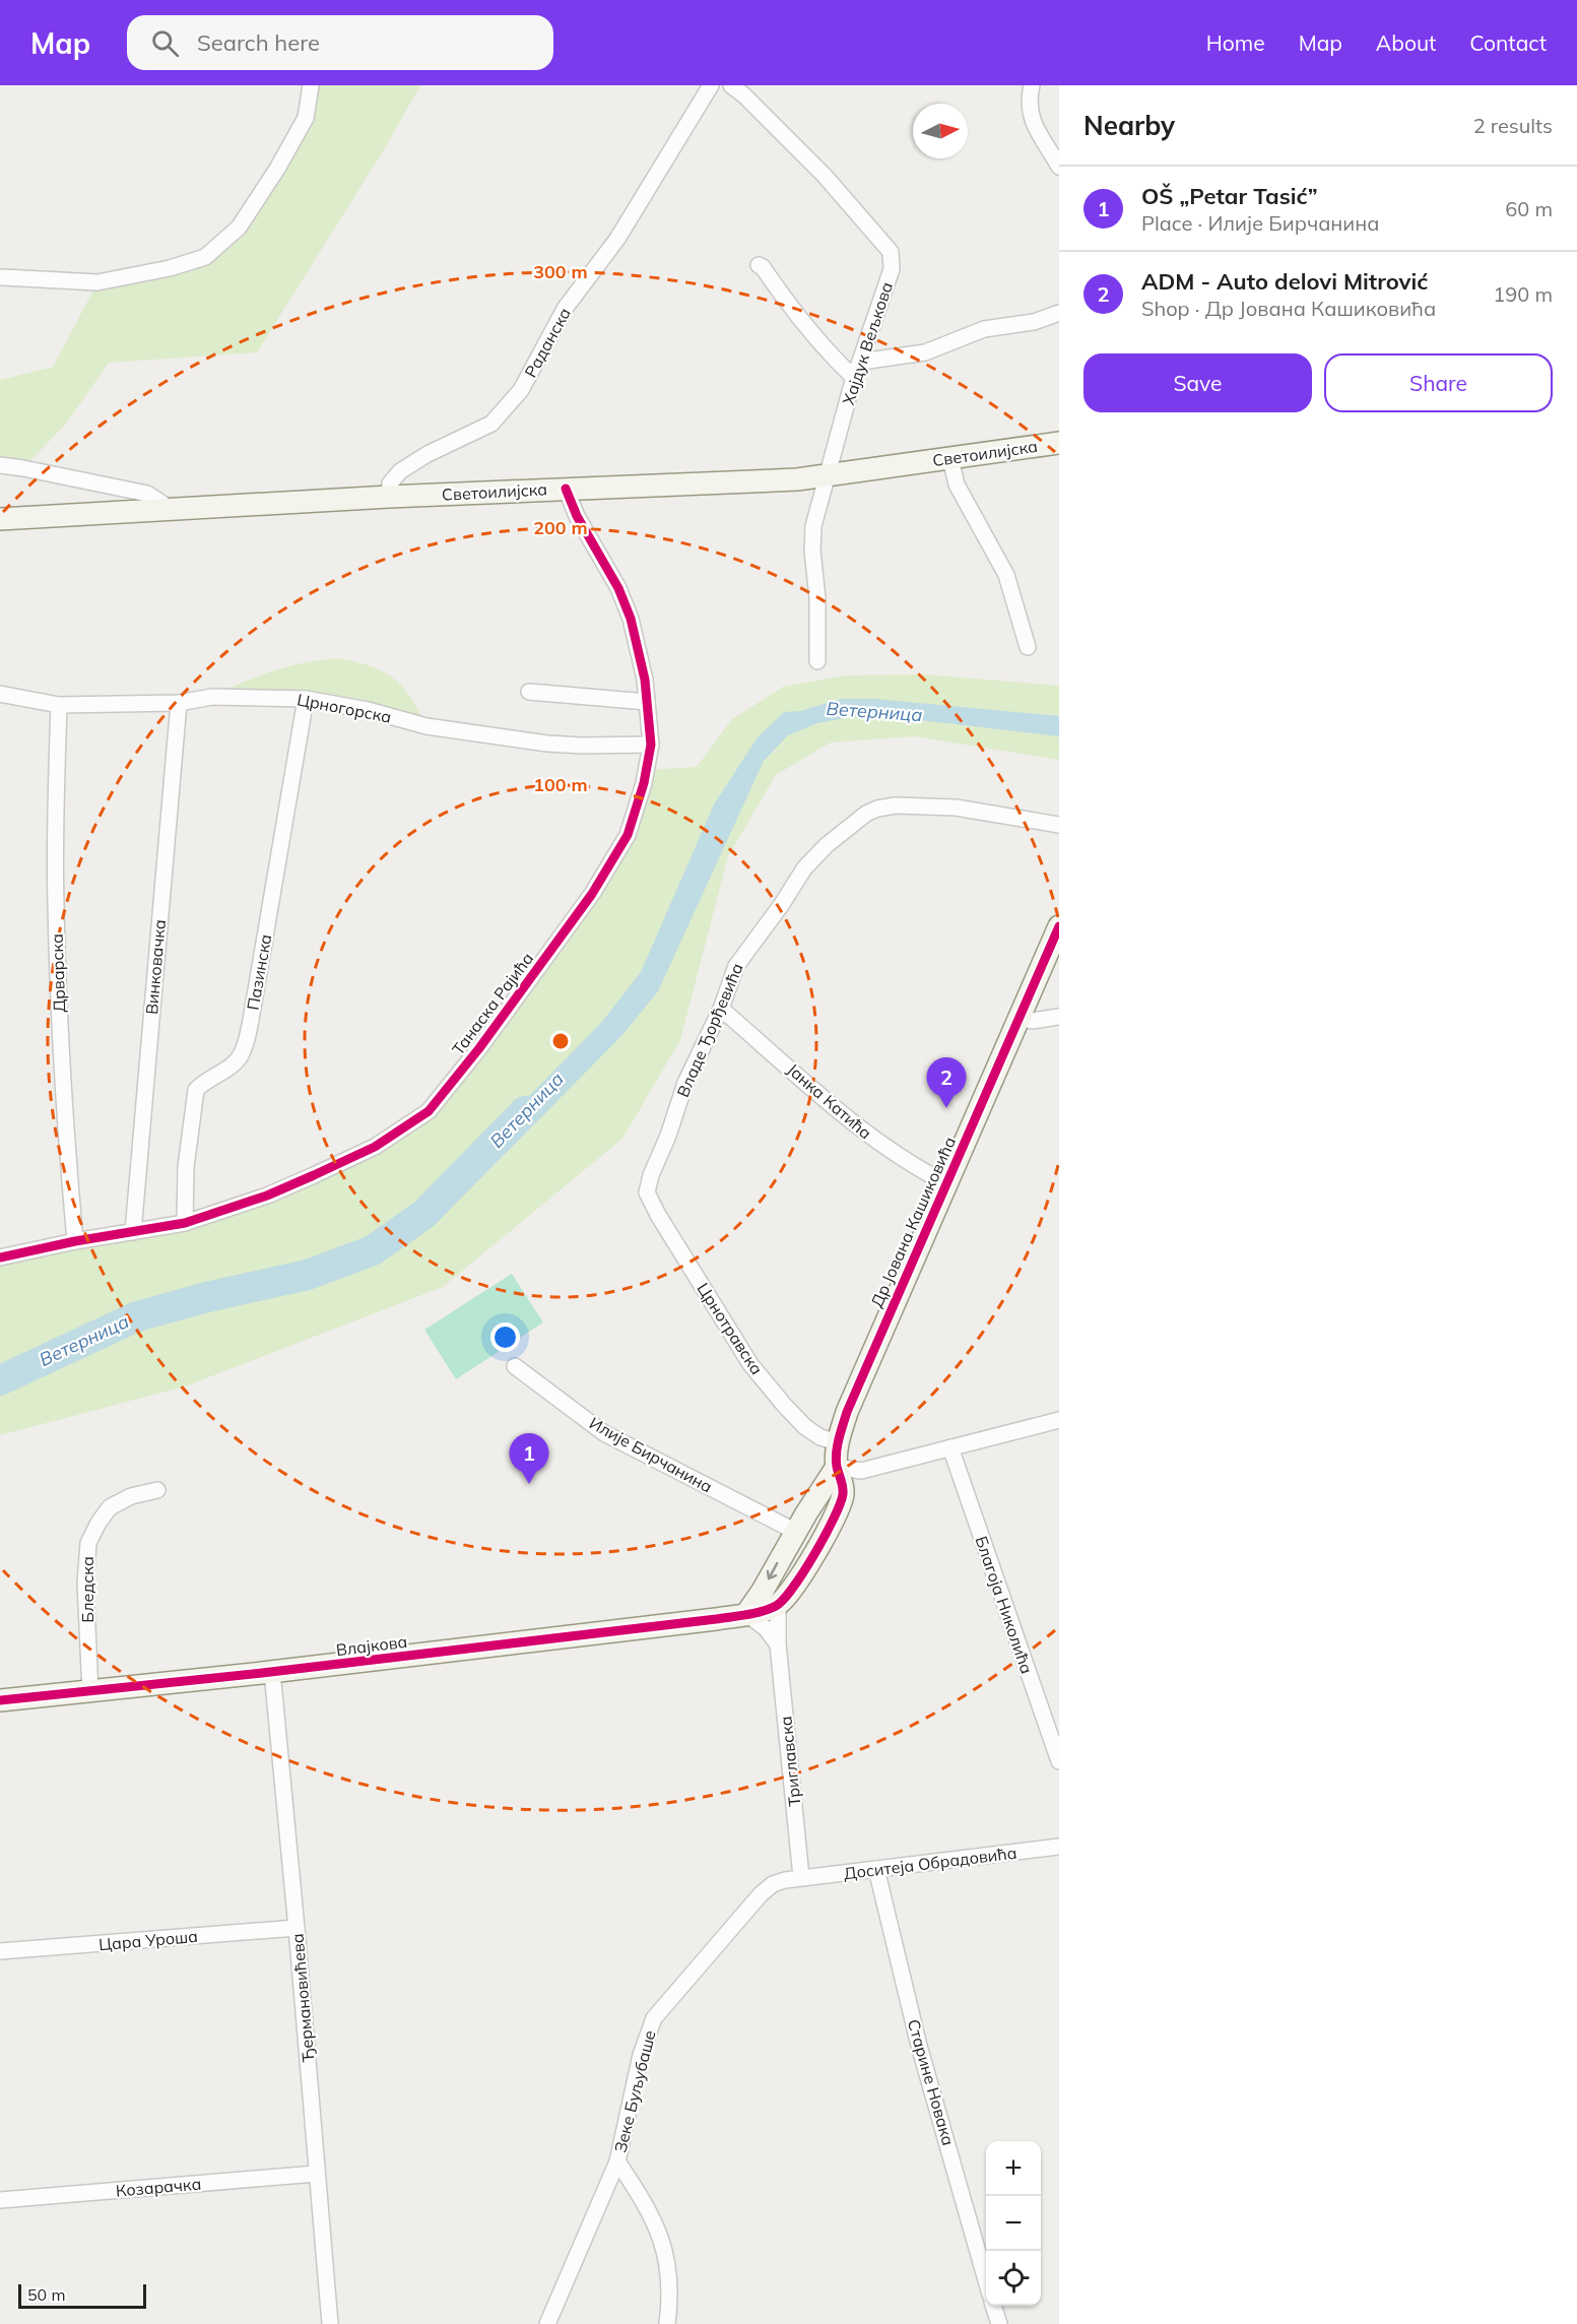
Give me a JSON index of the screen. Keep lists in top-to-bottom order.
{
  "streets": {
    "street": [
      "Раданска",
      "Хајдук Вељкова",
      "Светоилијска",
      "Црногорска",
      "Винковачка",
      "Пазинска",
      "Дрварска",
      "Танаска Рајића",
      "Владе Ђорђевића",
      "Јанка Катића",
      "Др Јована Кашиковића",
      "Црнотравска",
      "Илије Бирчанина",
      "Бледска",
      "Благоја Николића",
      "Влајкова",
      "Триглавска",
      "Доситеја Обрадовића",
      "Цара Уроша",
      "Ђермановићева",
      "Старине Новака",
      "Зеке Буљубаше",
      "Козарачка"
    ]
  },
  "crossings": [
    ["Раданска", "Светоилијска"],
    ["Хајдук Вељкова", "Светоилијска"],
    ["Светоилијска", "Танаска Рајића"],
    ["Црногорска", "Винковачка"],
    ["Црногорска", "Пазинска"],
    ["Црногорска", "Дрварска"],
    ["Црногорска", "Танаска Рајића"],
    ["Винковачка", "Танаска Рајића"],
    ["Пазинска", "Танаска Рајића"],
    ["Дрварска", "Танаска Рајића"],
    ["Владе Ђорђевића", "Јанка Катића"],
    ["Владе Ђорђевића", "Црнотравска"],
    ["Јанка Катића", "Др Јована Кашиковића"],
    ["Др Јована Кашиковића", "Црнотравска"],
    ["Др Јована Кашиковића", "Влајкова"],
    ["Др Јована Кашиковића", "Триглавска"],
    ["Бледска", "Влајкова"],
    ["Влајкова", "Триглавска"],
    ["Влајкова", "Ђермановићева"],
    ["Триглавска", "Доситеја Обрадовића"],
    ["Триглавска", "Зеке Буљубаше"],
    ["Доситеја Обрадовића", "Старине Новака"],
    ["Доситеја Обрадовића", "Зеке Буљубаше"],
    ["Цара Уроша", "Ђермановићева"],
    ["Ђермановићева", "Козарачка"]
  ],
  "water": ["Ветерница"],
  "scale_bar": "50 m",
  "north": "right",
  "page": {
    "header": "Map",
    "search": "Search here",
    "nav": [
      "Home",
      "Map",
      "About",
      "Contact"
    ],
    "heading": ["Nearby", "2 results"],
    "list": [
      {
        "mark": "1",
        "name": "OŠ „Petar Tasić”",
        "note": "Place · Илије Бирчанина",
        "value": "60 m"
      },
      {
        "mark": "2",
        "name": "ADM - Auto delovi Mitrović",
        "note": "Shop · Др Јована Кашиковића",
        "value": "190 m"
      }
    ],
    "buttons": ["Save", "Share"],
    "pins": ["2", "1"],
    "map_buttons": ["+", "−"],
    "scale": "50 m"
  },
  "rings": ["300 m", "200 m", "100 m"]
}
